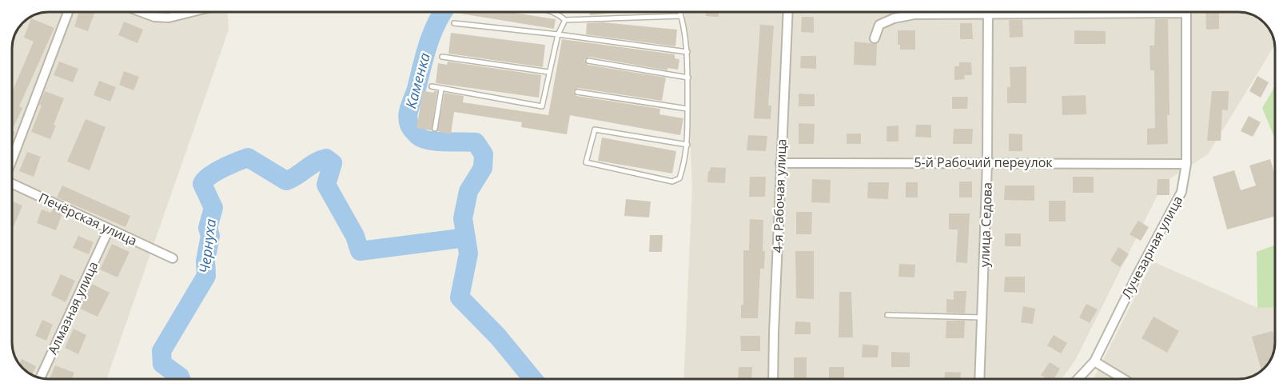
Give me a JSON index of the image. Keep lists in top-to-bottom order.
{
  "streets": {
    "street": [
      "5-й Рабочий переулок",
      "4-я Рабочая улица",
      "Печёрская улица",
      "улица Седова",
      "Лучезарная улица",
      "Алмазная улица"
    ]
  },
  "crossings": [
    ["5-й Рабочий переулок", "4-я Рабочая улица"],
    ["5-й Рабочий переулок", "улица Седова"],
    ["5-й Рабочий переулок", "Лучезарная улица"],
    ["Печёрская улица", "Алмазная улица"]
  ],
  "water": ["Каменка", "Чернуха"]
}
